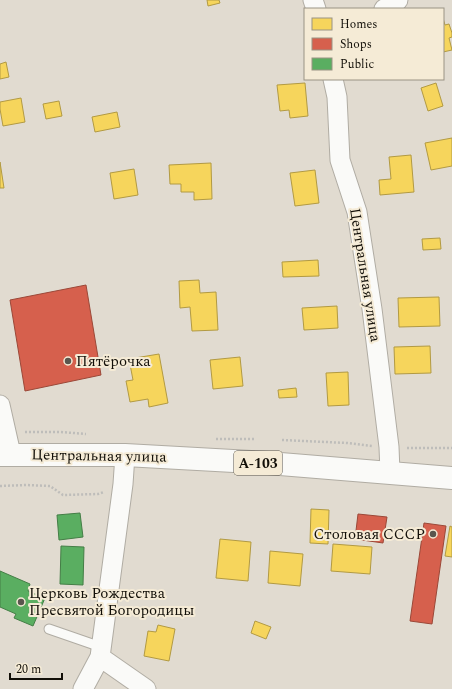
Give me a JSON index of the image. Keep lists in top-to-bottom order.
{
  "streets": {
    "main road": ["Центральная улица", "А-103"]
  },
  "places": ["Пятёрочка", "Столовая СССР", "Церковь Рождества Пресвятой Богородицы"],
  "legend": ["Homes", "Shops", "Public"],
  "scale_bar": "20 m"
}
